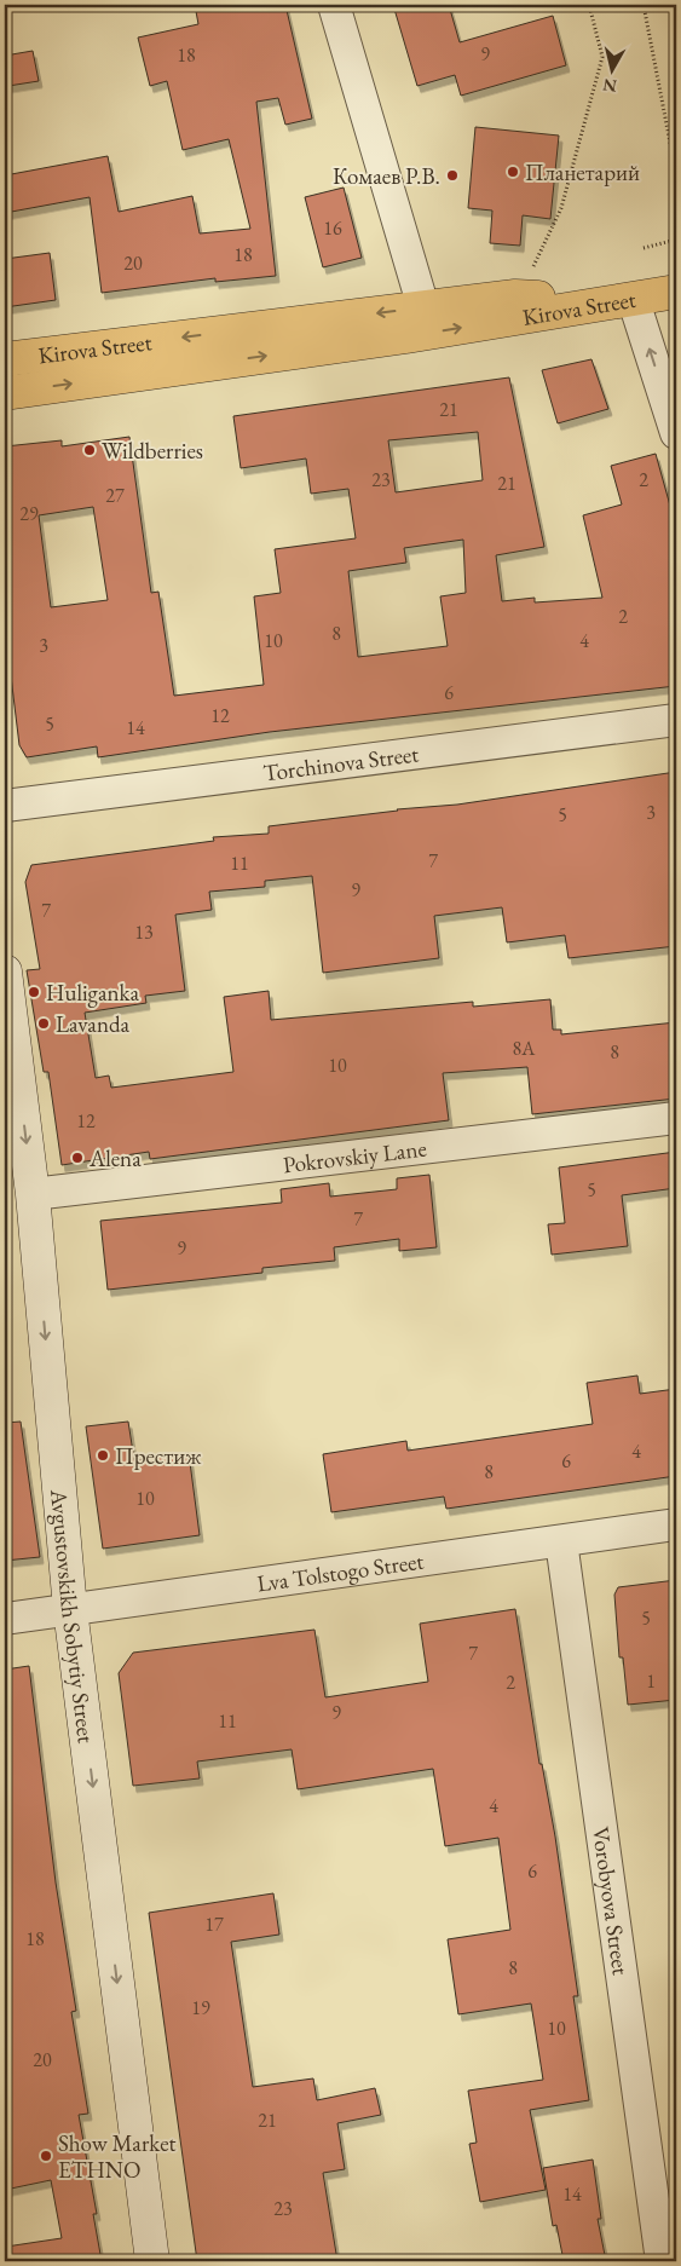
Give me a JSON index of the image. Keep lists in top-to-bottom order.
{
  "streets": {
    "main road": ["Kirova Street"],
    "street": [
      "Torchinova Street",
      "Pokrovskiy Lane",
      "Lva Tolstogo Street",
      "Avgustovskikh Sobytiy Street",
      "Vorobyova Street"
    ]
  },
  "crossings": [
    ["Pokrovskiy Lane", "Avgustovskikh Sobytiy Street"],
    ["Lva Tolstogo Street", "Avgustovskikh Sobytiy Street"],
    ["Lva Tolstogo Street", "Vorobyova Street"]
  ],
  "one_way": ["Avgustovskikh Sobytiy Street"],
  "places": [
    "Планетарий",
    "Комаев Р.В.",
    "Wildberries",
    "Huliganka",
    "Lavanda",
    "Alena",
    "Престиж",
    "Show Market ETHNO"
  ],
  "house_numbers": [
    "9",
    "18",
    "16",
    "18",
    "20",
    "21",
    "23",
    "2",
    "21",
    "27",
    "29",
    "2",
    "8",
    "10",
    "4",
    "3",
    "6",
    "12",
    "5",
    "14",
    "3",
    "5",
    "7",
    "11",
    "9",
    "7",
    "13",
    "8А",
    "8",
    "10",
    "12",
    "5",
    "7",
    "9",
    "4",
    "6",
    "8",
    "10",
    "5",
    "7",
    "1",
    "2",
    "9",
    "11",
    "4",
    "6",
    "17",
    "18",
    "8",
    "19",
    "10",
    "20",
    "21",
    "14",
    "23"
  ],
  "north": "bottom"
}
